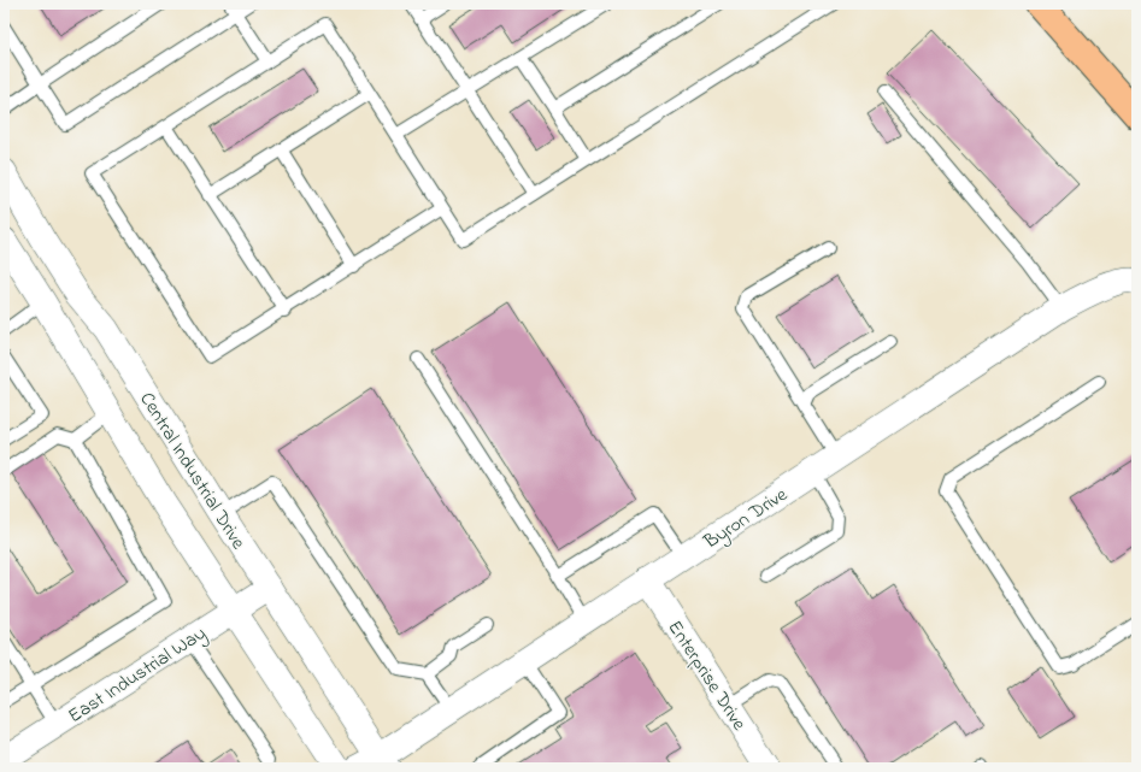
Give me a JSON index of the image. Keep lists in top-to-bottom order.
{
  "streets": {
    "street": [
      "Central Industrial Drive",
      "Byron Drive",
      "East Industrial Way",
      "Enterprise Drive"
    ]
  },
  "crossings": [
    ["Central Industrial Drive", "Byron Drive"],
    ["Central Industrial Drive", "East Industrial Way"],
    ["Byron Drive", "Enterprise Drive"]
  ]
}
